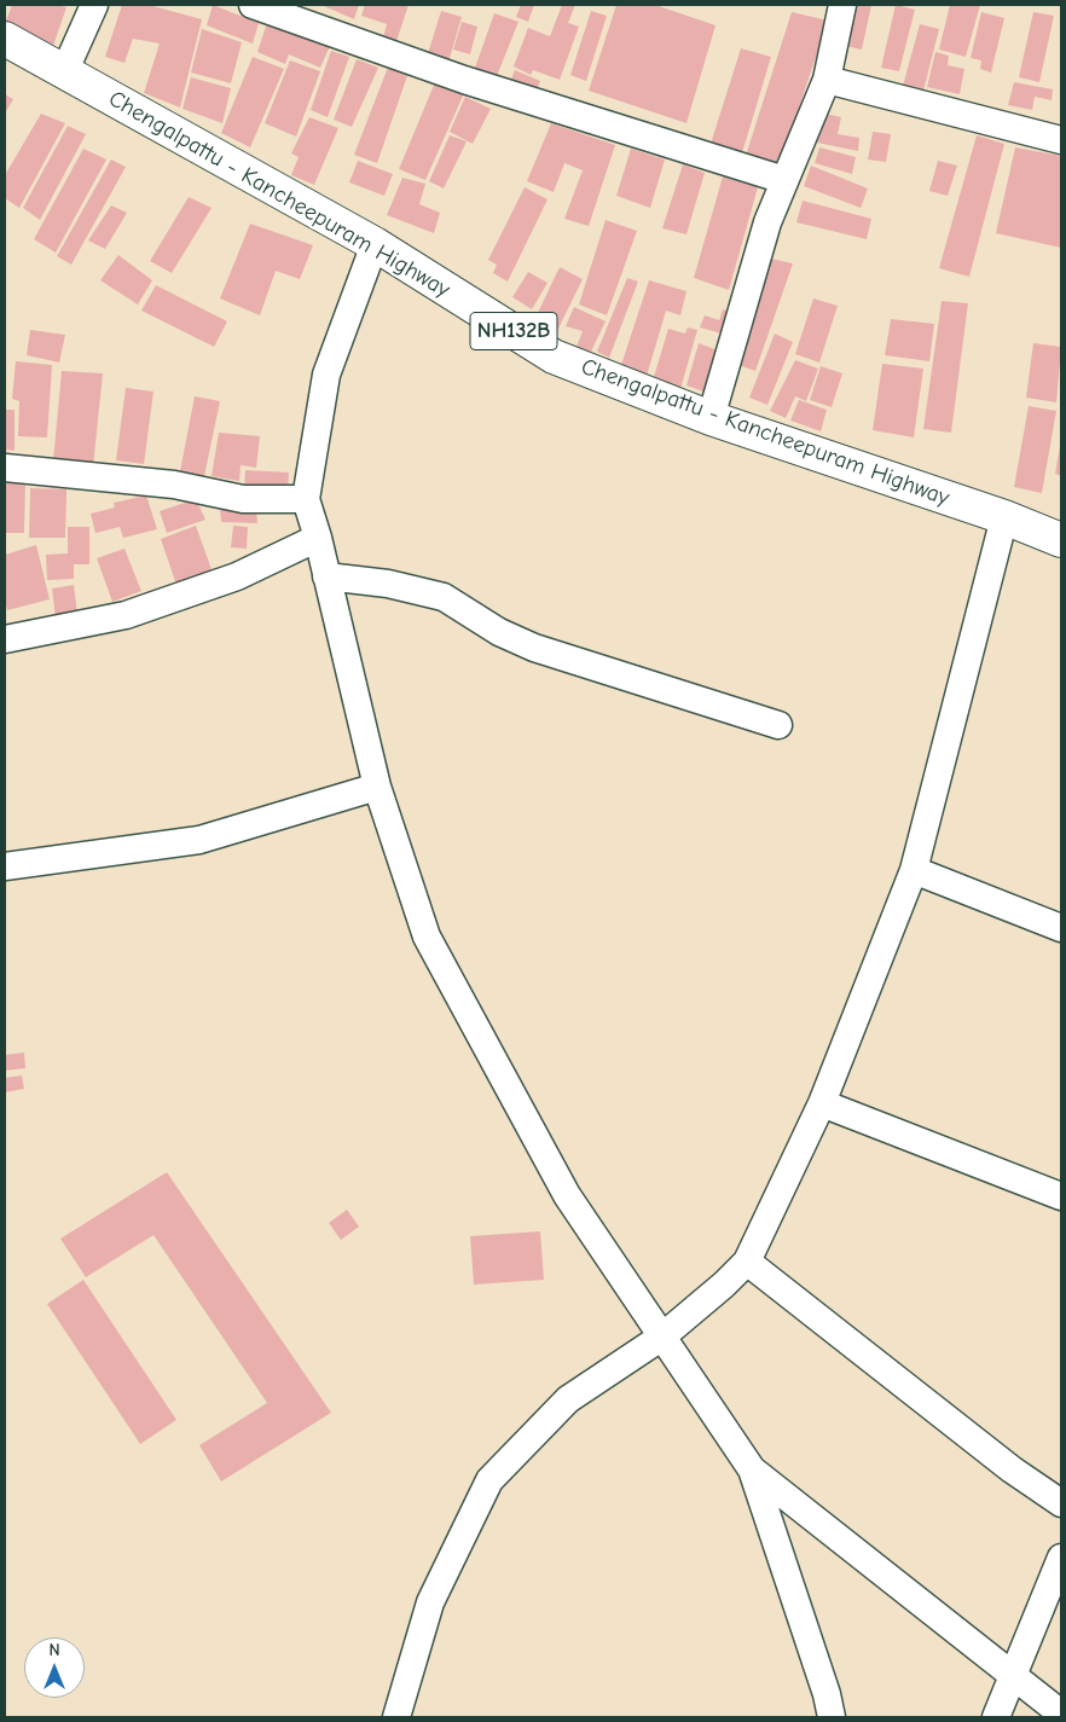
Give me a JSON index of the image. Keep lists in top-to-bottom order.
{
  "streets": {
    "highway": ["Chengalpattu - Kancheepuram Highway", "NH132B"]
  },
  "north": "top"
}
